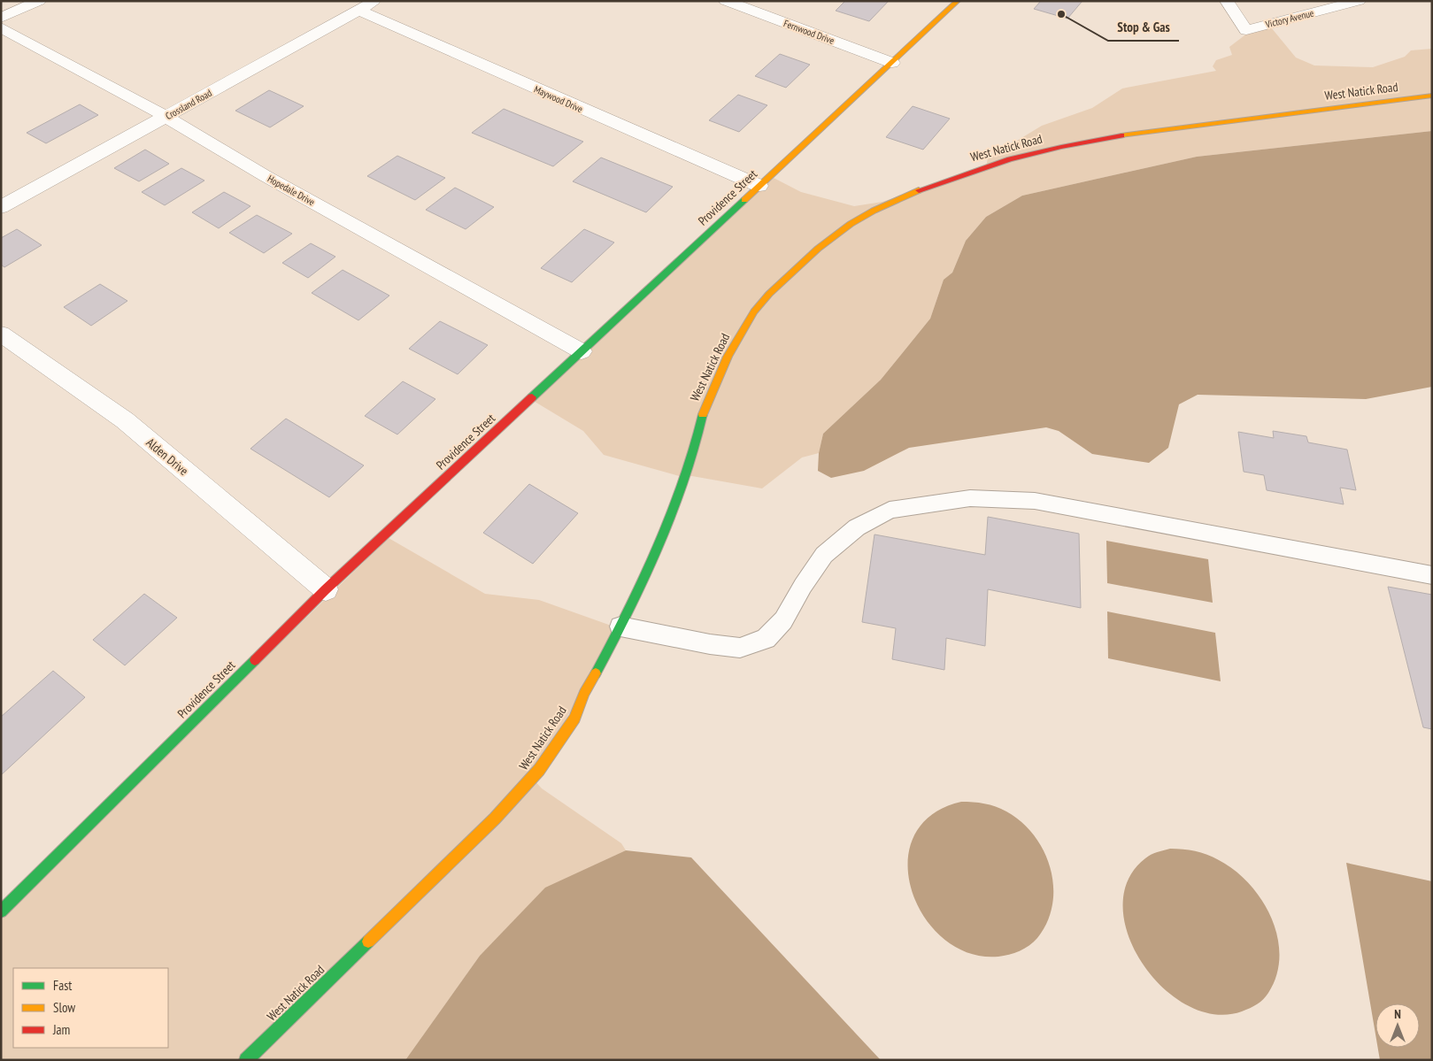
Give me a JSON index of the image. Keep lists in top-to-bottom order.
{
  "streets": {
    "street": [
      "Victory Avenue",
      "Fernwood Drive",
      "West Natick Road",
      "Maywood Drive",
      "Crossland Road",
      "Hopedale Drive",
      "Providence Street",
      "Alden Drive"
    ]
  },
  "crossings": [
    ["Fernwood Drive", "Providence Street"],
    ["Maywood Drive", "Crossland Road"],
    ["Maywood Drive", "Providence Street"],
    ["Crossland Road", "Hopedale Drive"],
    ["Hopedale Drive", "Providence Street"],
    ["Providence Street", "Alden Drive"]
  ],
  "places": ["Stop & Gas"],
  "legend": ["Fast", "Slow", "Jam"],
  "north": "top"
}
